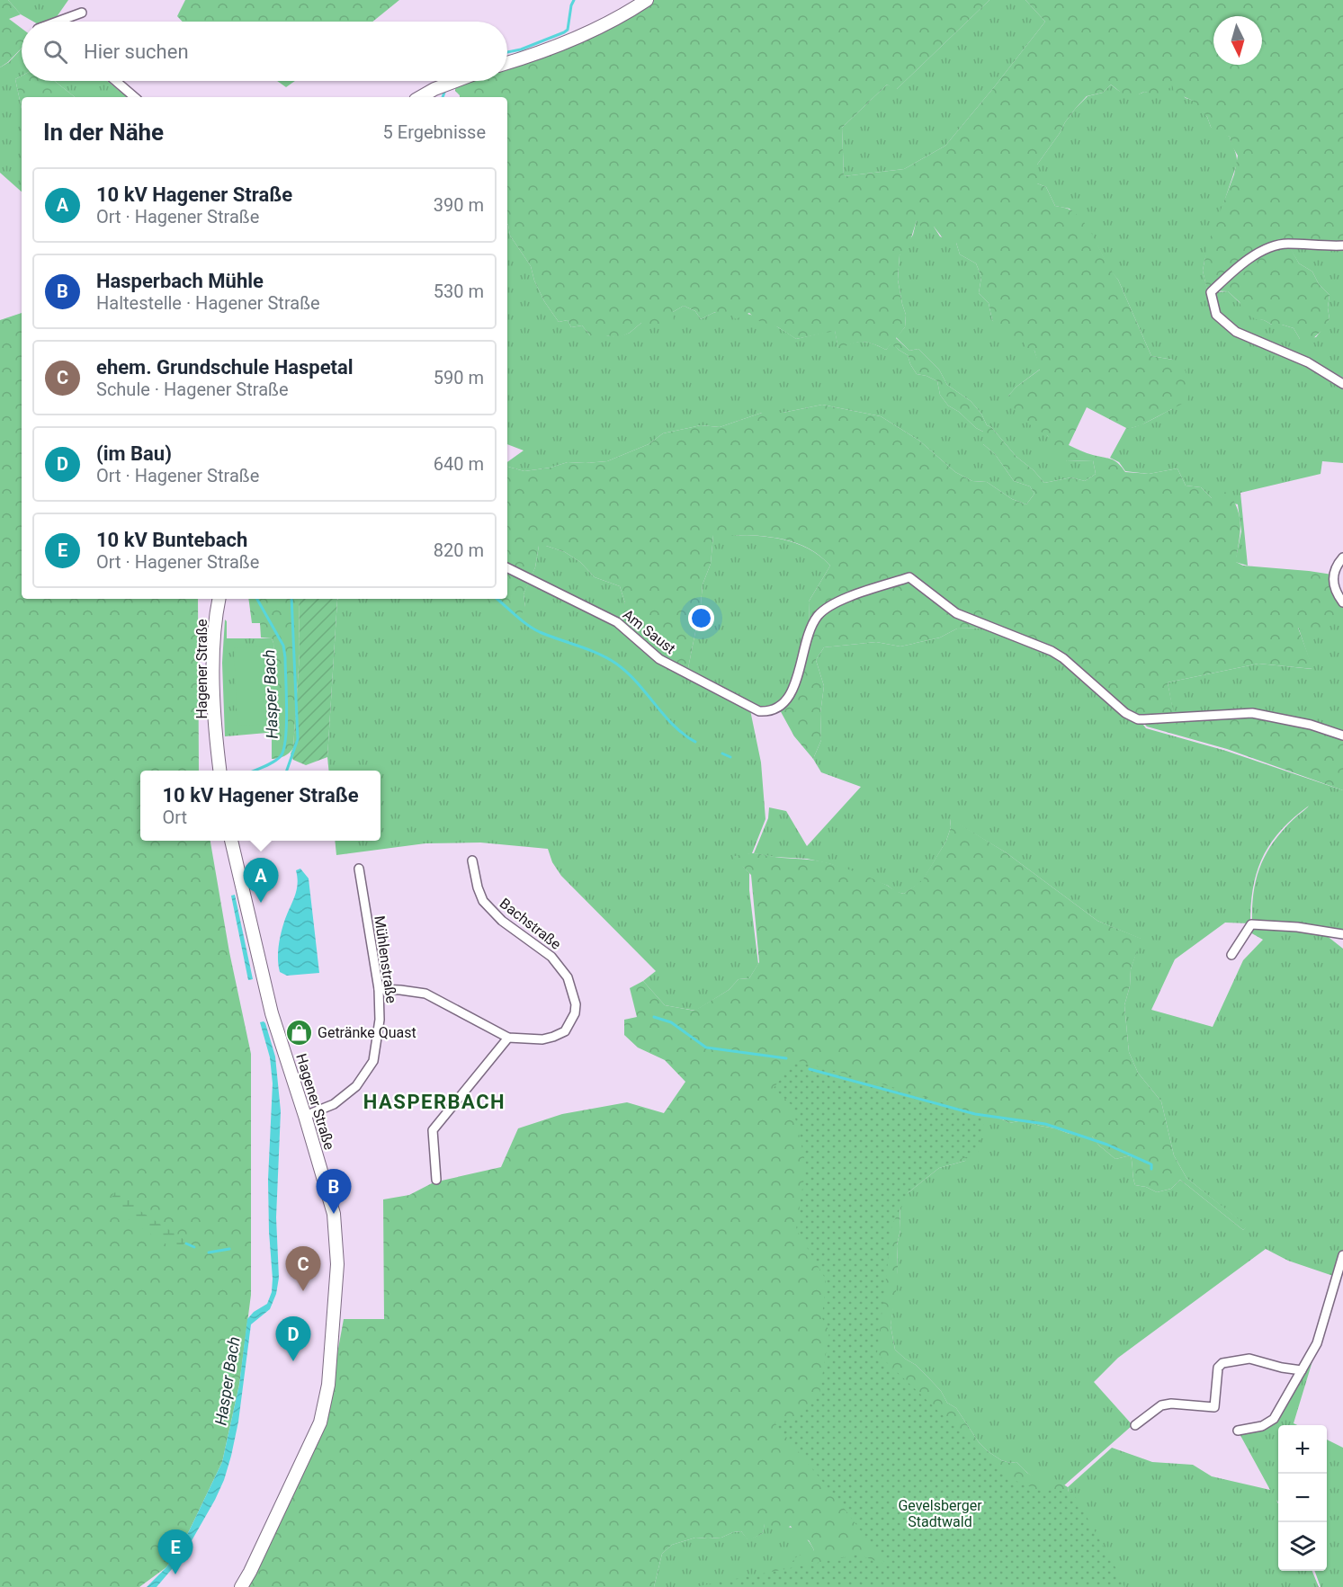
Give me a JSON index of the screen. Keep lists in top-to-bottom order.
{
  "streets": {
    "main road": ["Hagener Straße"],
    "street": ["Am Saust", "Bachstraße", "Mühlenstraße"]
  },
  "crossings": [
    ["Hagener Straße", "Mühlenstraße"],
    ["Bachstraße", "Mühlenstraße"]
  ],
  "districts": ["HASPERBACH"],
  "water": ["Hasper Bach"],
  "parks": ["Gevelsberger Stadtwald"],
  "places": {
    "shop": ["Getränke Quast"]
  },
  "north": "bottom",
  "page": {
    "search": "Hier suchen",
    "heading": ["In der Nähe", "5 Ergebnisse"],
    "list": [
      {
        "mark": "A",
        "name": "10 kV Hagener Straße",
        "note": "Ort · Hagener Straße",
        "value": "390 m"
      },
      {
        "mark": "B",
        "name": "Hasperbach Mühle",
        "note": "Haltestelle · Hagener Straße",
        "value": "530 m"
      },
      {
        "mark": "C",
        "name": "ehem. Grundschule Haspetal",
        "note": "Schule · Hagener Straße",
        "value": "590 m"
      },
      {
        "mark": "D",
        "name": "(im Bau)",
        "note": "Ort · Hagener Straße",
        "value": "640 m"
      },
      {
        "mark": "E",
        "name": "10 kV Buntebach",
        "note": "Ort · Hagener Straße",
        "value": "820 m"
      }
    ],
    "popup": ["10 kV Hagener Straße", "Ort"],
    "pins": [
      "A",
      "B",
      "C",
      "D",
      "E"
    ],
    "map_buttons": ["+", "−"]
  }
}
